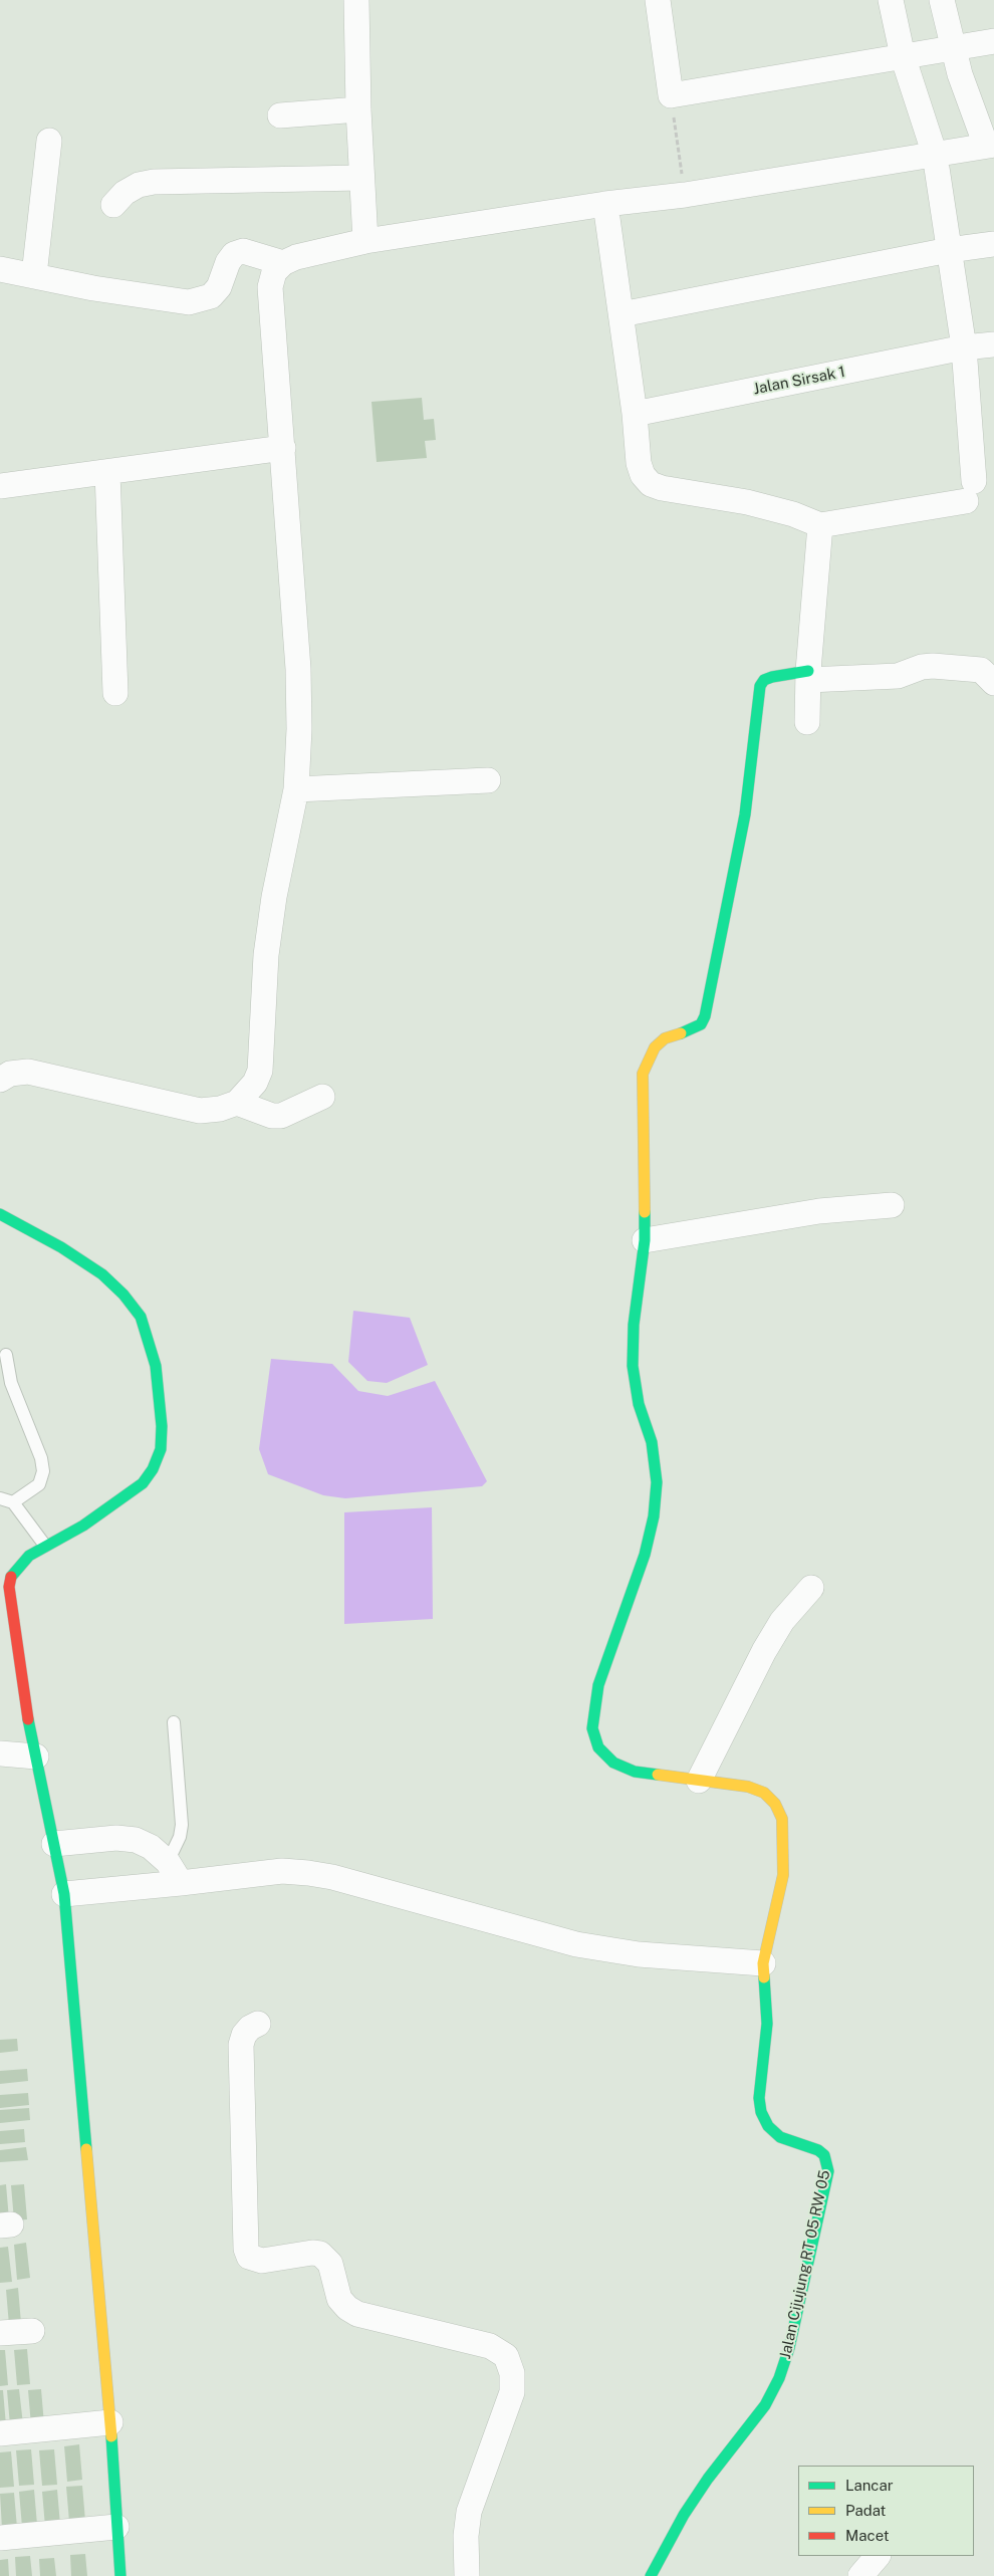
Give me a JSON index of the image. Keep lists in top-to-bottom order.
{
  "streets": {
    "street": ["Jalan Sirsak 1", "Jalan Cijujung RT 05 RW 05"]
  },
  "legend": ["Lancar", "Padat", "Macet"]
}
